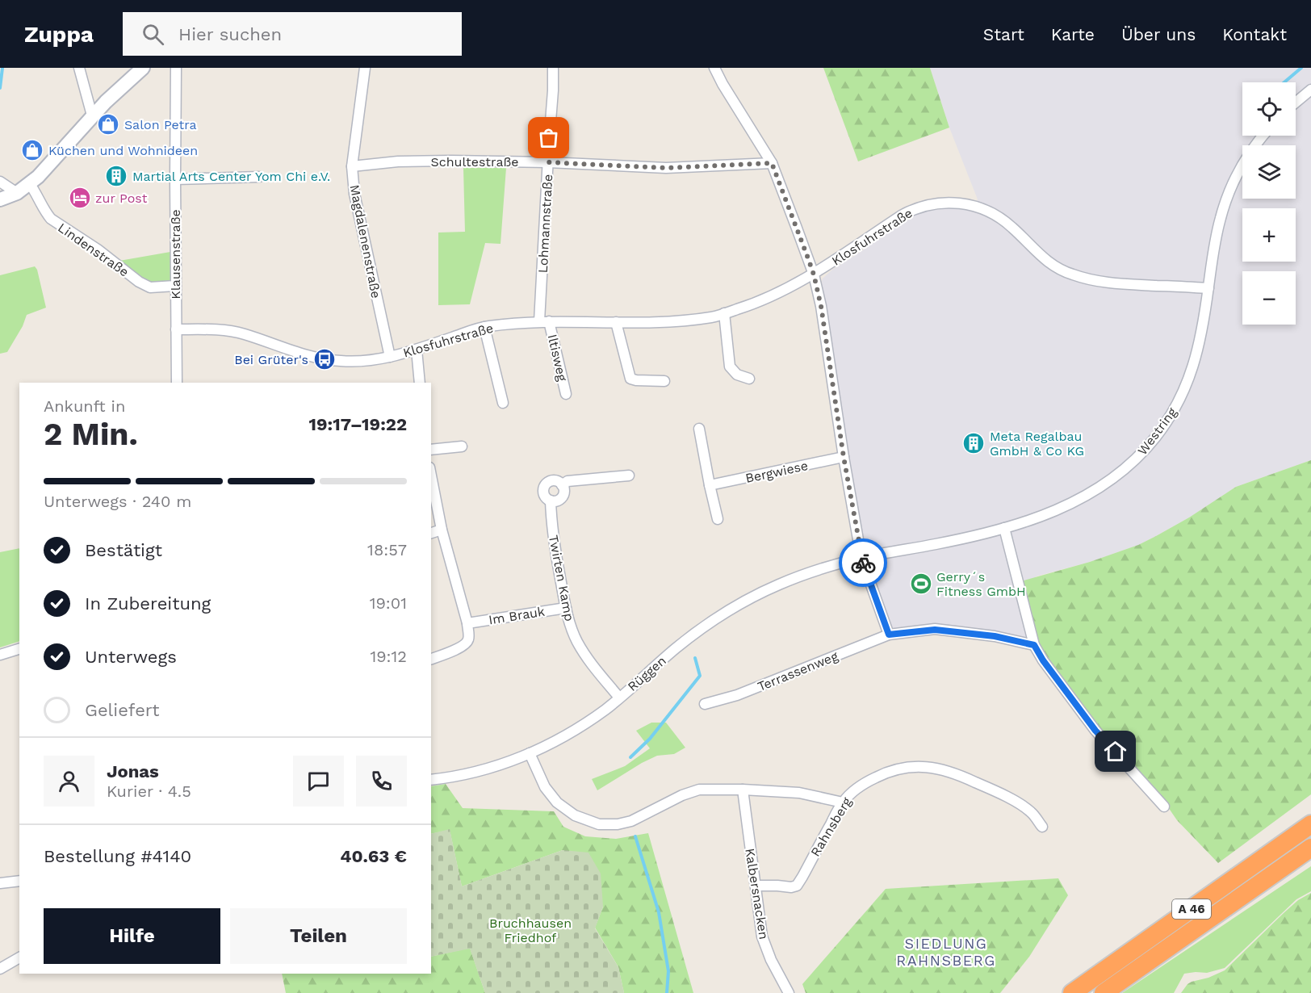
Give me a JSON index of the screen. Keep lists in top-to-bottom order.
{
  "streets": {
    "highway": ["A 46"],
    "street": [
      "Schultestraße",
      "Lohmannstraße",
      "Klosfuhrstraße",
      "Magdalenenstraße",
      "Lindenstraße",
      "Klausenstraße",
      "Iltisweg",
      "Westring",
      "Bergwiese",
      "Twirten Kamp",
      "Im Brauk",
      "Terrassenweg",
      "Rüggen",
      "Rahnsberg",
      "Kalbersnacken"
    ]
  },
  "crossings": [
    ["Schultestraße", "Lohmannstraße"],
    ["Schultestraße", "Magdalenenstraße"],
    ["Lohmannstraße", "Klosfuhrstraße"],
    ["Lohmannstraße", "Iltisweg"],
    ["Klosfuhrstraße", "Magdalenenstraße"],
    ["Klosfuhrstraße", "Klausenstraße"],
    ["Klosfuhrstraße", "Iltisweg"],
    ["Klosfuhrstraße", "Westring"],
    ["Lindenstraße", "Klausenstraße"],
    ["Westring", "Rüggen"],
    ["Twirten Kamp", "Im Brauk"],
    ["Twirten Kamp", "Rüggen"],
    ["Rahnsberg", "Kalbersnacken"]
  ],
  "districts": ["SIEDLUNG RAHNSBERG"],
  "parks": ["Bruchhausen Friedhof"],
  "places": {
    "shop": ["Salon Petra", "Küchen und Wohnideen"],
    "building": ["Martial Arts Center Yom Chi e.V.", "Meta Regalbau GmbH & Co KG"],
    "hotel": ["zur Post"],
    "bus stop": ["Bei Grüter's"],
    "sports": ["Gerry´s Fitness GmbH"]
  },
  "page": {
    "header": "Zuppa",
    "search": "Hier suchen",
    "nav": [
      "Start",
      "Karte",
      "Über uns",
      "Kontakt"
    ],
    "map_buttons": ["+", "−"],
    "heading": ["2 Min.", "Ankunft in", "19:17–19:22"],
    "panel": [
      "Jonas",
      "Kurier · 4.5",
      "Bestellung #4140",
      "40.63 €"
    ],
    "bar": "Unterwegs · 240 m",
    "list": [
      ["Bestätigt", "18:57"],
      ["In Zubereitung", "19:01"],
      ["Unterwegs", "19:12"],
      "Geliefert"
    ],
    "buttons": ["Hilfe", "Teilen"]
  }
}
